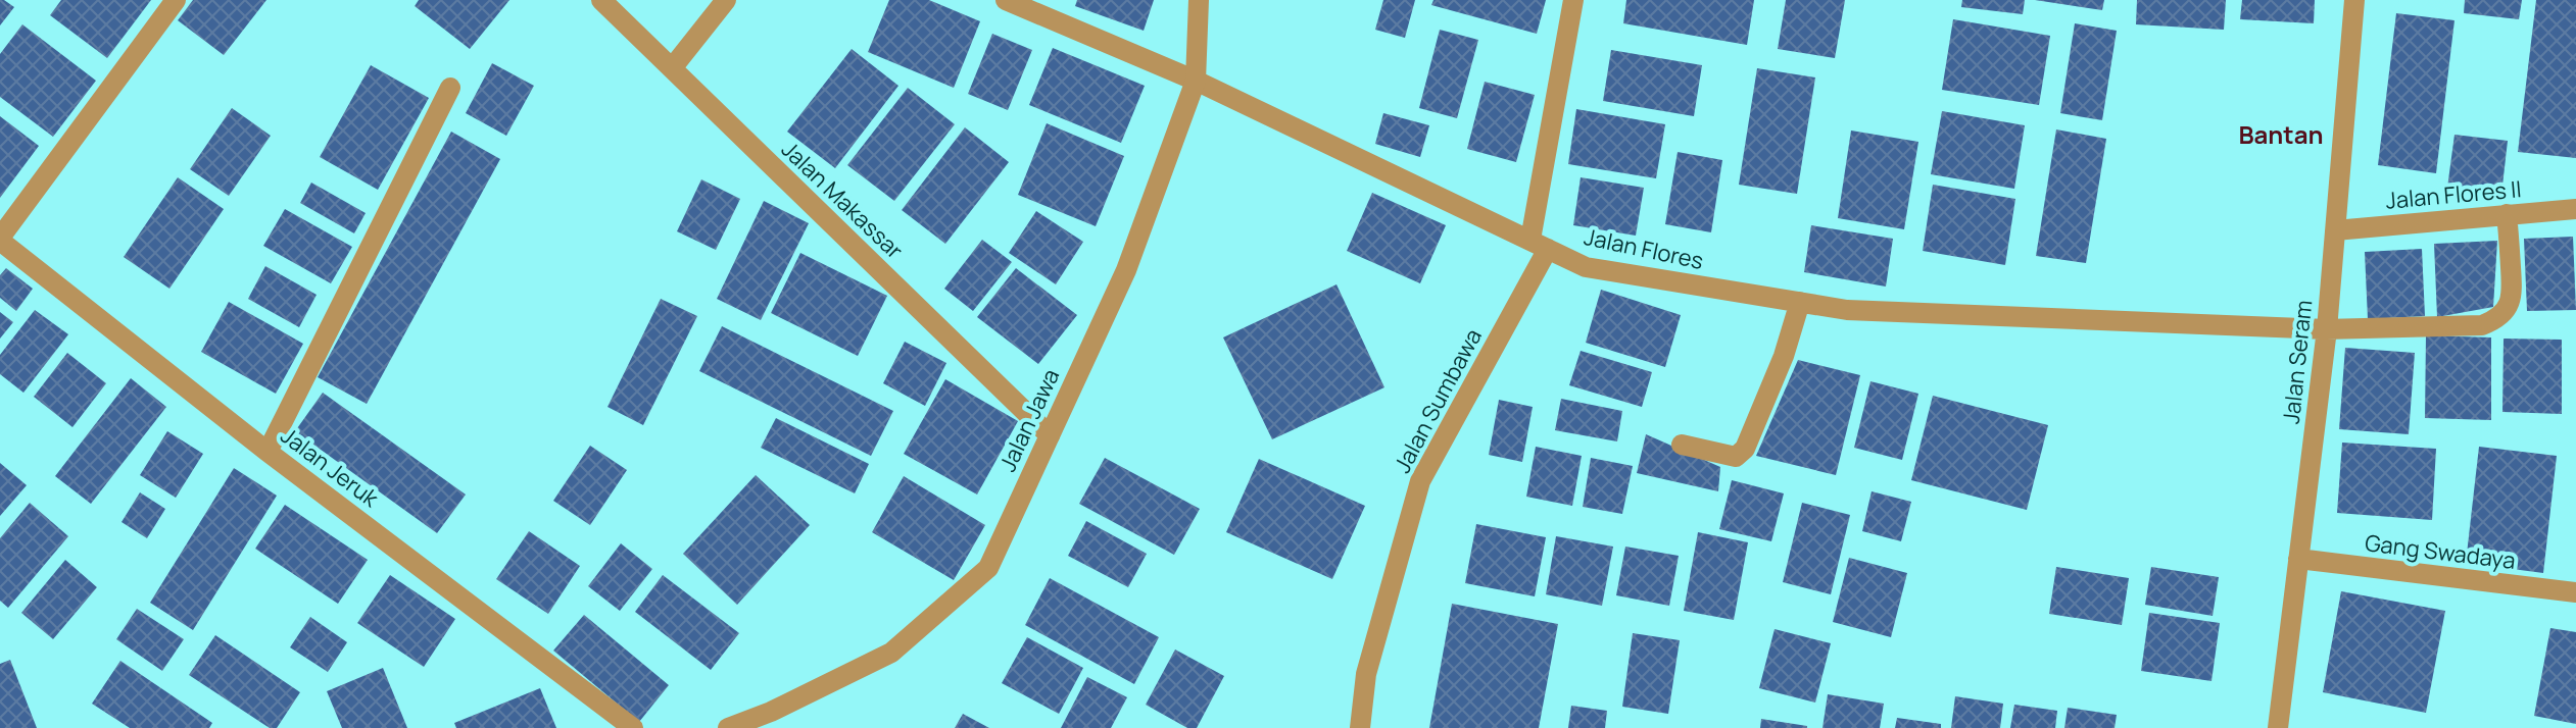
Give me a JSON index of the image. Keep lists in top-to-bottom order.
{
  "streets": {
    "street": [
      "Jalan Flores II",
      "Jalan Makassar",
      "Jalan Flores",
      "Jalan Seram",
      "Jalan Sumbawa",
      "Jalan Jawa",
      "Jalan Jeruk",
      "Gang Swadaya"
    ]
  },
  "crossings": [
    ["Jalan Flores II", "Jalan Flores"],
    ["Jalan Flores II", "Jalan Seram"],
    ["Jalan Makassar", "Jalan Jawa"],
    ["Jalan Flores", "Jalan Seram"],
    ["Jalan Flores", "Jalan Sumbawa"],
    ["Jalan Flores", "Jalan Jawa"],
    ["Jalan Seram", "Gang Swadaya"]
  ],
  "districts": ["Bantan"]
}
